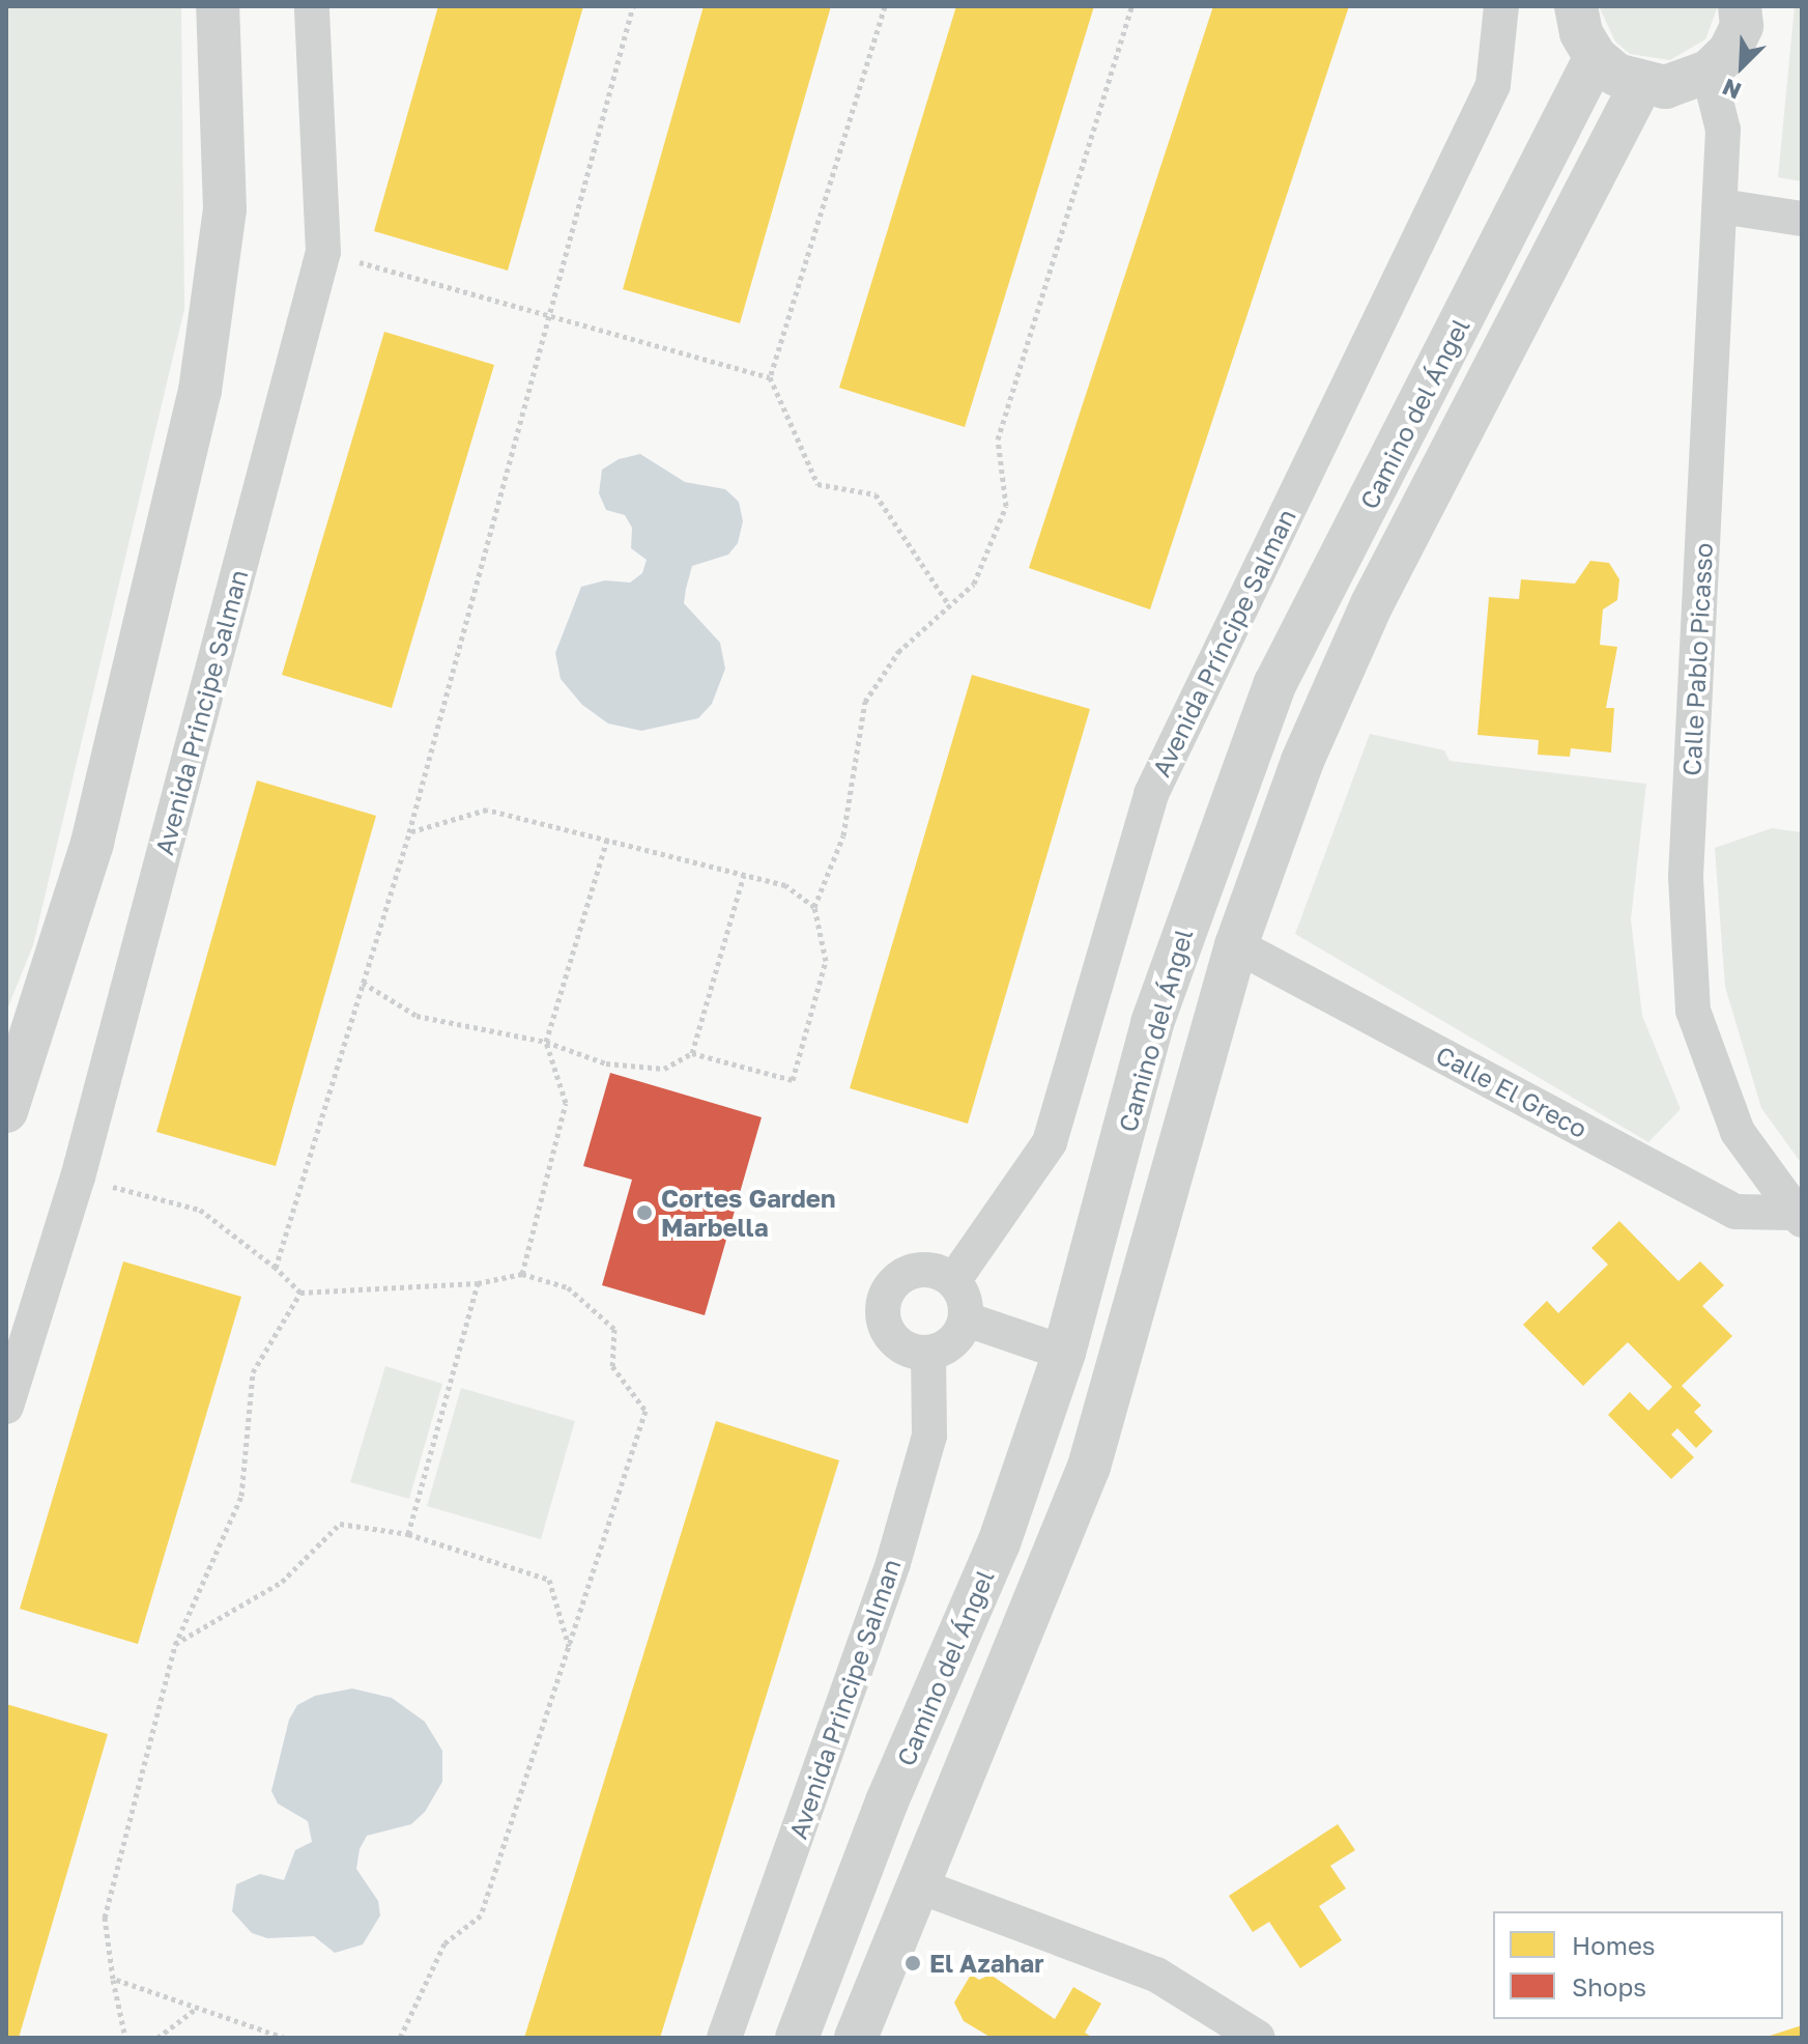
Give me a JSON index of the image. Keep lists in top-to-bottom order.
{
  "streets": {
    "street": [
      "Camino del Ángel",
      "Avenida Príncipe Salman",
      "Calle Pablo Picasso",
      "Avenida Principe Salman",
      "Calle El Greco"
    ]
  },
  "crossings": [
    ["Camino del Ángel", "Calle El Greco"],
    ["Avenida Príncipe Salman", "Avenida Principe Salman"],
    ["Calle Pablo Picasso", "Calle El Greco"]
  ],
  "places": ["Cortes Garden Marbella", "El Azahar"],
  "legend": ["Homes", "Shops"],
  "north": "bottom left"
}
